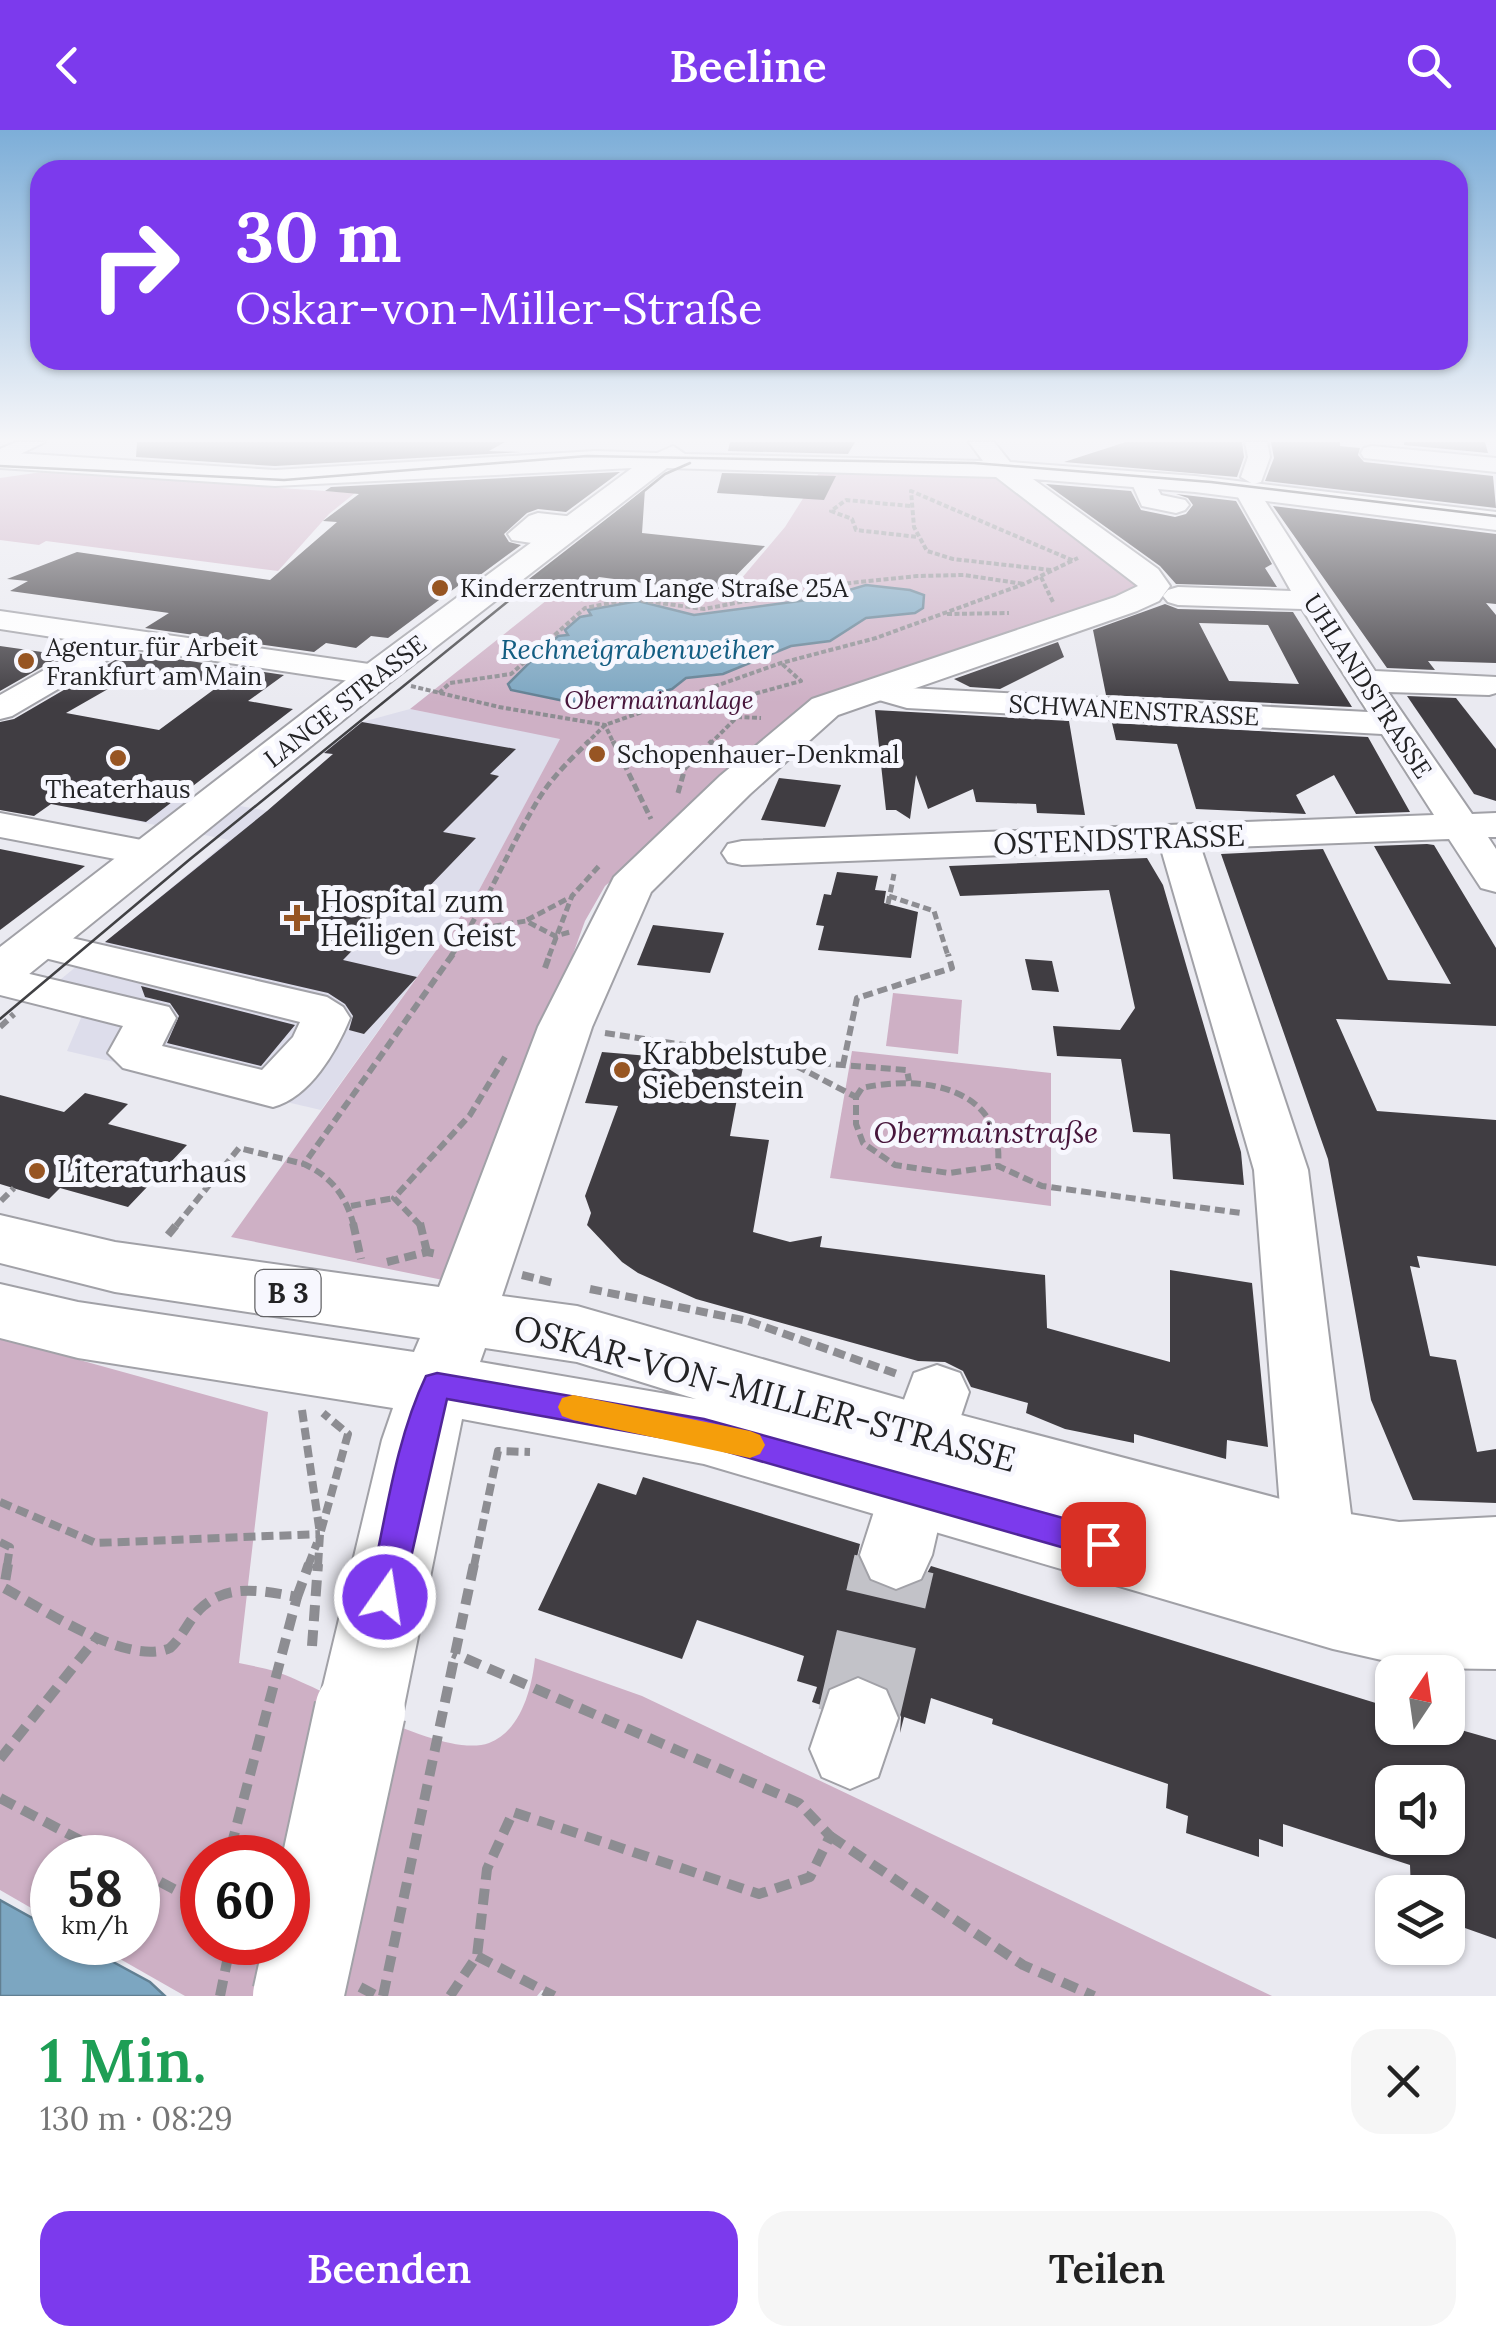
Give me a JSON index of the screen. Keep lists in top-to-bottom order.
{
  "streets": {
    "main road": ["LANGE STRASSE", "B 3", "OSKAR-VON-MILLER-STRASSE"],
    "street": ["UHLANDSTRASSE", "SCHWANENSTRASSE", "OSTENDSTRASSE"]
  },
  "crossings": [
    ["UHLANDSTRASSE", "SCHWANENSTRASSE"],
    ["UHLANDSTRASSE", "OSTENDSTRASSE"]
  ],
  "water": ["Rechneigrabenweiher"],
  "parks": ["Obermainanlage", "Obermainstraße"],
  "places": {
    "other": [
      "Kinderzentrum Lange Straße 25A",
      "Agentur für Arbeit Frankfurt am Main",
      "Schopenhauer-Denkmal",
      "Theaterhaus",
      "Krabbelstube Siebenstein",
      "Literaturhaus"
    ],
    "health": ["Hospital zum Heiligen Geist"]
  },
  "north": "top",
  "page": {
    "header": "Beeline",
    "turn": ["30 m", "Oskar-von-Miller-Straße"],
    "speed": "58 km/h",
    "limit": "60",
    "heading": ["1 Min.", "130 m · 08:29"],
    "buttons": ["Beenden", "Teilen"]
  }
}
